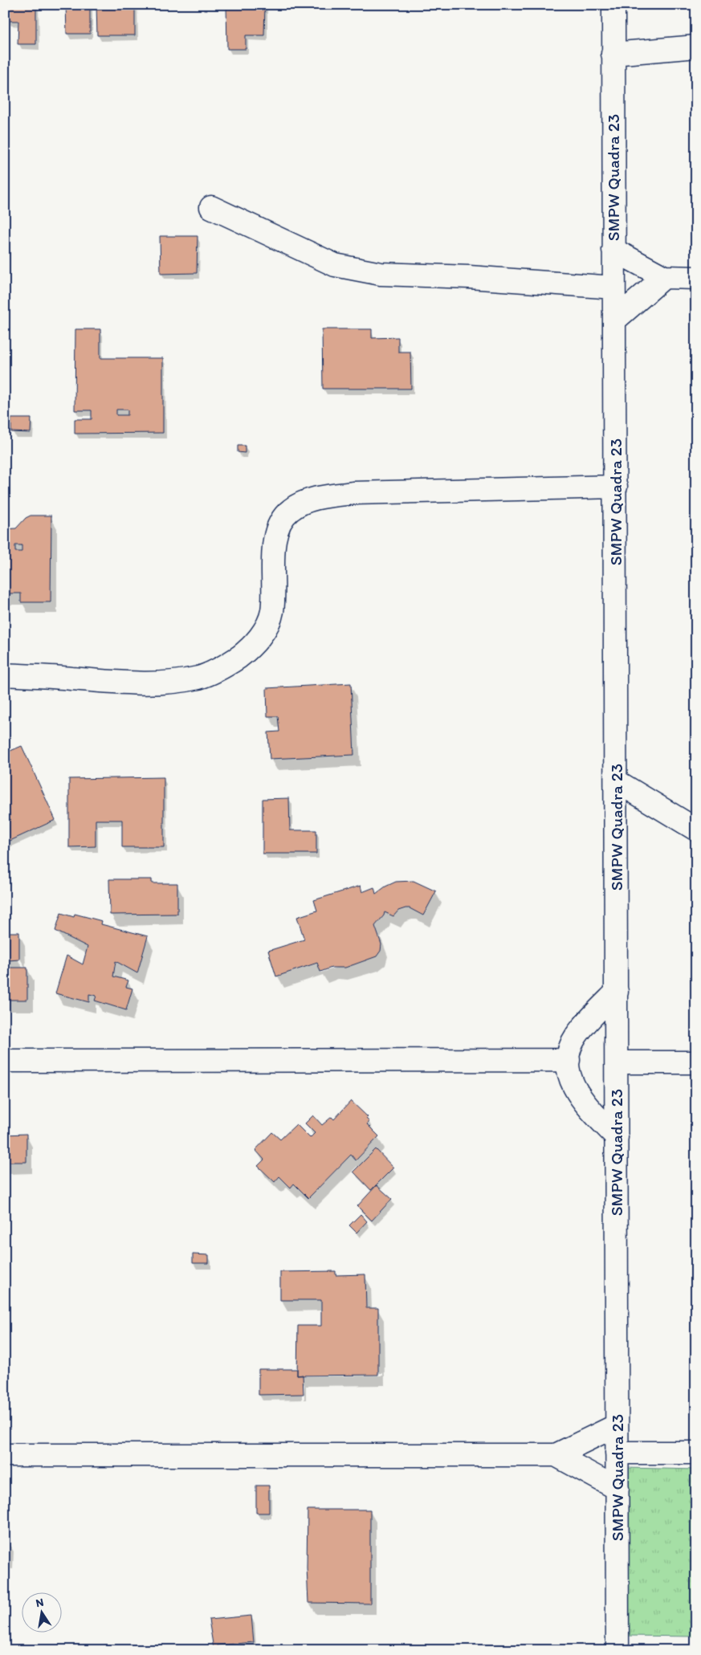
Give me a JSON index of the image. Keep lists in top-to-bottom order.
{
  "streets": {
    "street": ["SMPW Quadra 23"]
  },
  "north": "top"
}
